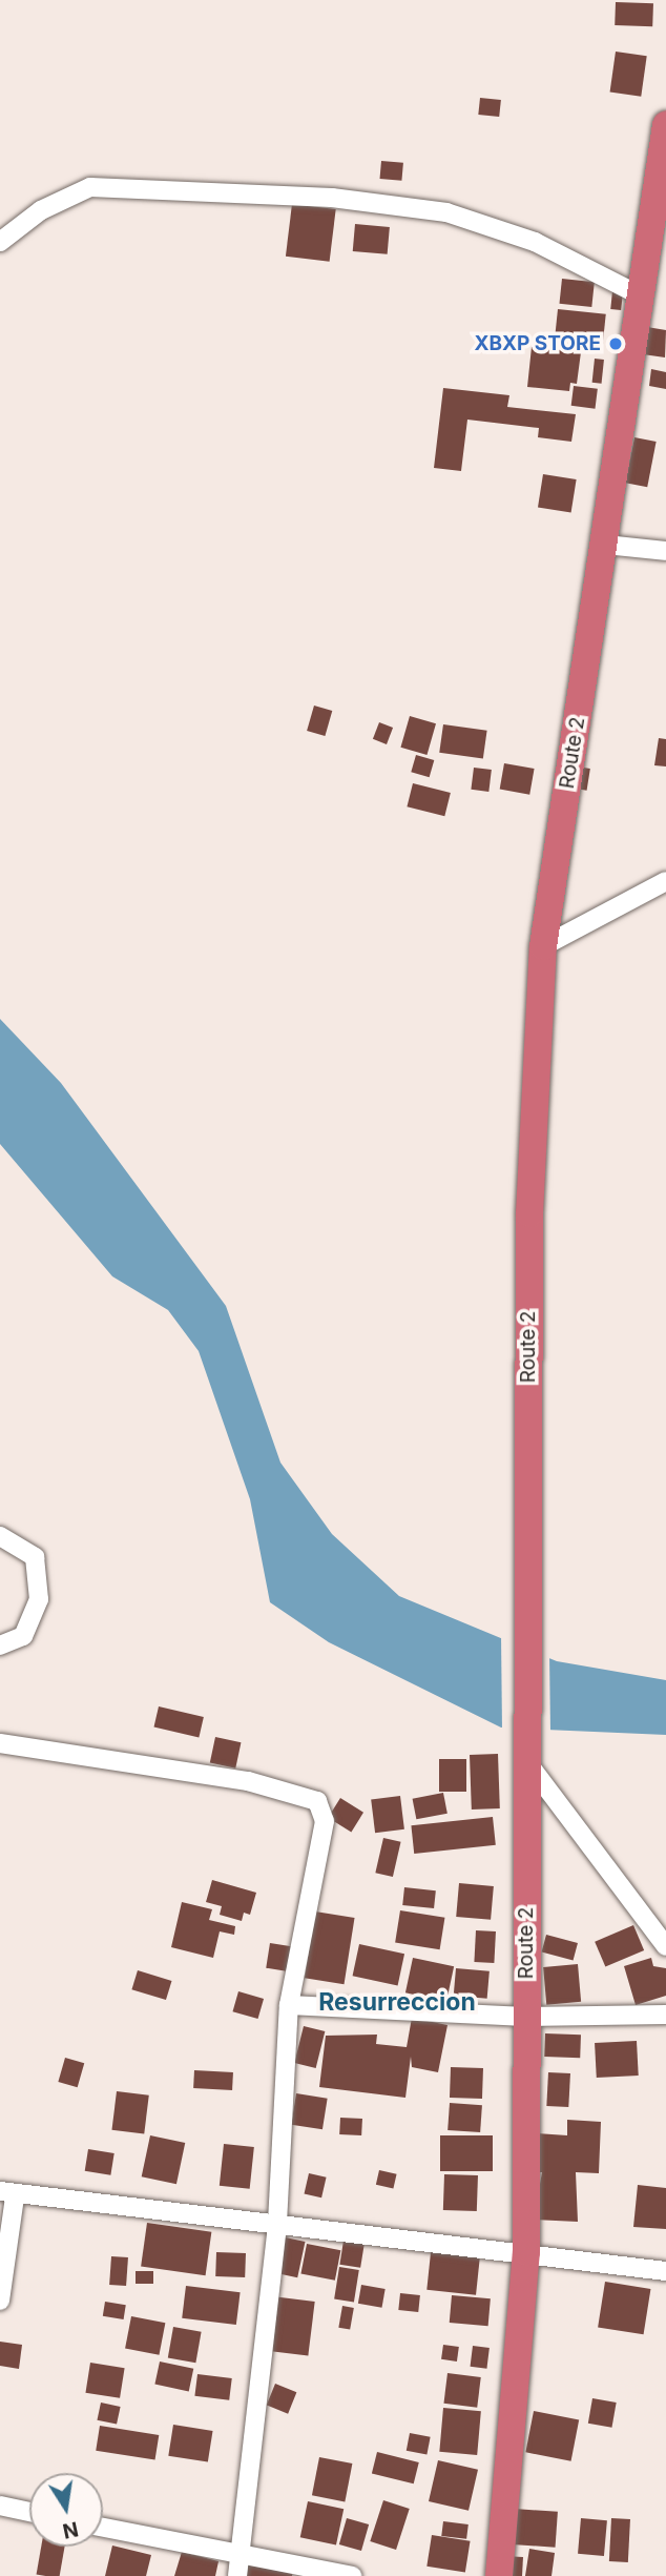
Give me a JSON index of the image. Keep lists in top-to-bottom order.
{
  "streets": {
    "highway": ["Route 2"]
  },
  "districts": ["Resurreccion"],
  "places": ["XBXP STORE"],
  "north": "bottom"
}
